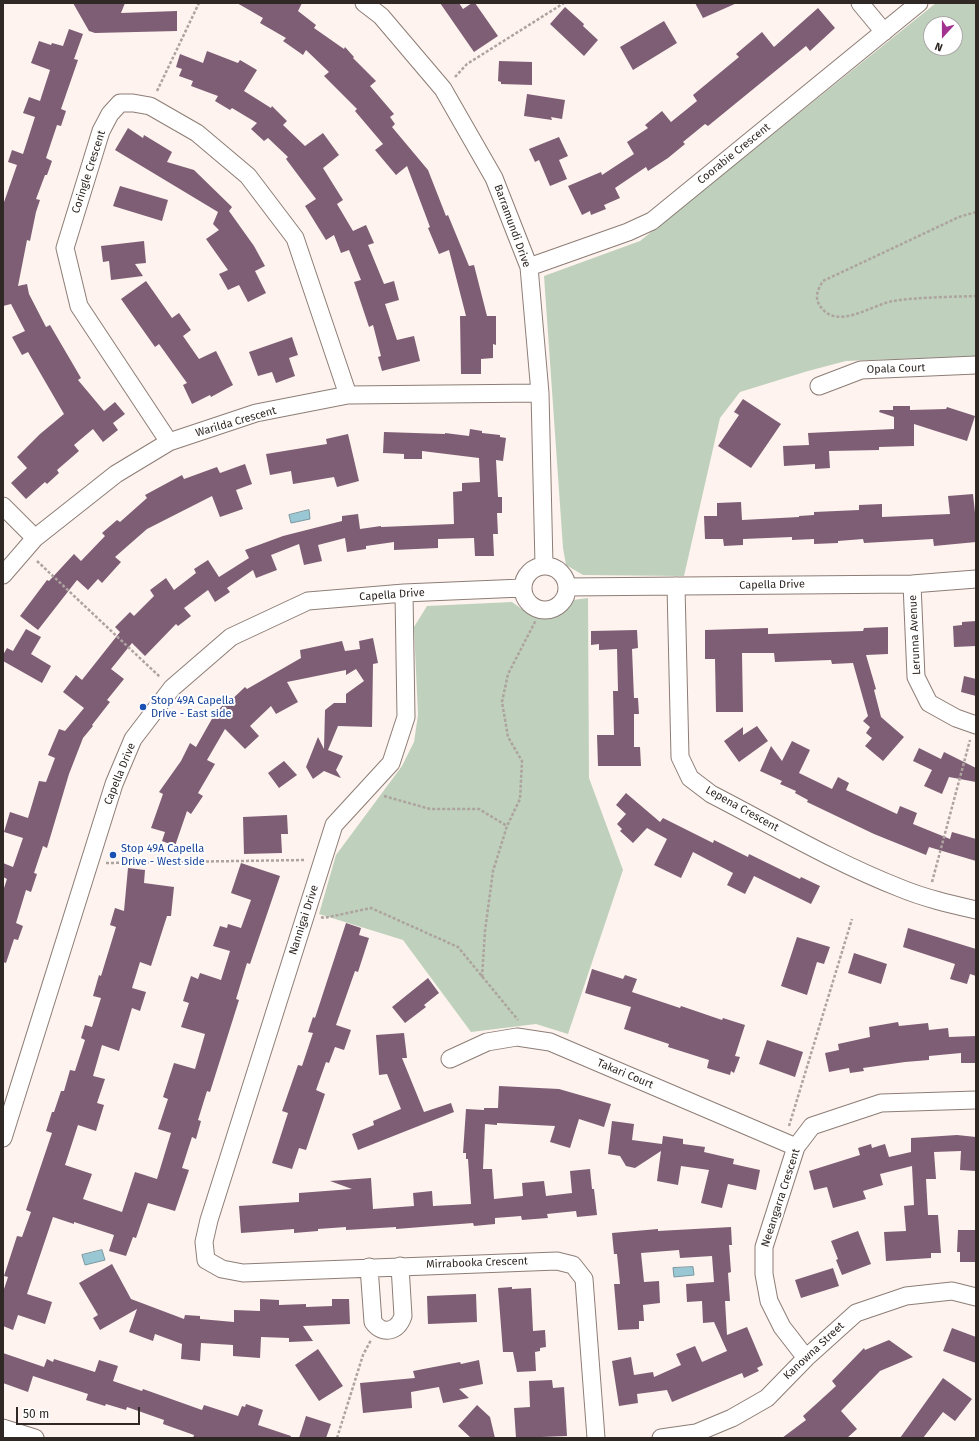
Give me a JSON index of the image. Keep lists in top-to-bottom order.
{
  "streets": {
    "street": [
      "Coorabie Crescent",
      "Coringle Crescent",
      "Barramundi Drive",
      "Opala Court",
      "Warilda Crescent",
      "Capella Drive",
      "Lerunna Avenue",
      "Lepena Crescent",
      "Nannigai Drive",
      "Takari Court",
      "Neeangarra Crescent",
      "Mirrabooka Crescent",
      "Kanowna Street"
    ]
  },
  "crossings": [
    ["Coorabie Crescent", "Barramundi Drive"],
    ["Coringle Crescent", "Warilda Crescent"],
    ["Barramundi Drive", "Warilda Crescent"],
    ["Barramundi Drive", "Capella Drive"],
    ["Capella Drive", "Lerunna Avenue"],
    ["Capella Drive", "Lepena Crescent"],
    ["Capella Drive", "Nannigai Drive"],
    ["Nannigai Drive", "Mirrabooka Crescent"],
    ["Takari Court", "Neeangarra Crescent"],
    ["Neeangarra Crescent", "Kanowna Street"]
  ],
  "places": ["Stop 49A Capella Drive - East side", "Stop 49A Capella Drive - West side"],
  "scale_bar": "50 m",
  "north": "bottom"
}
